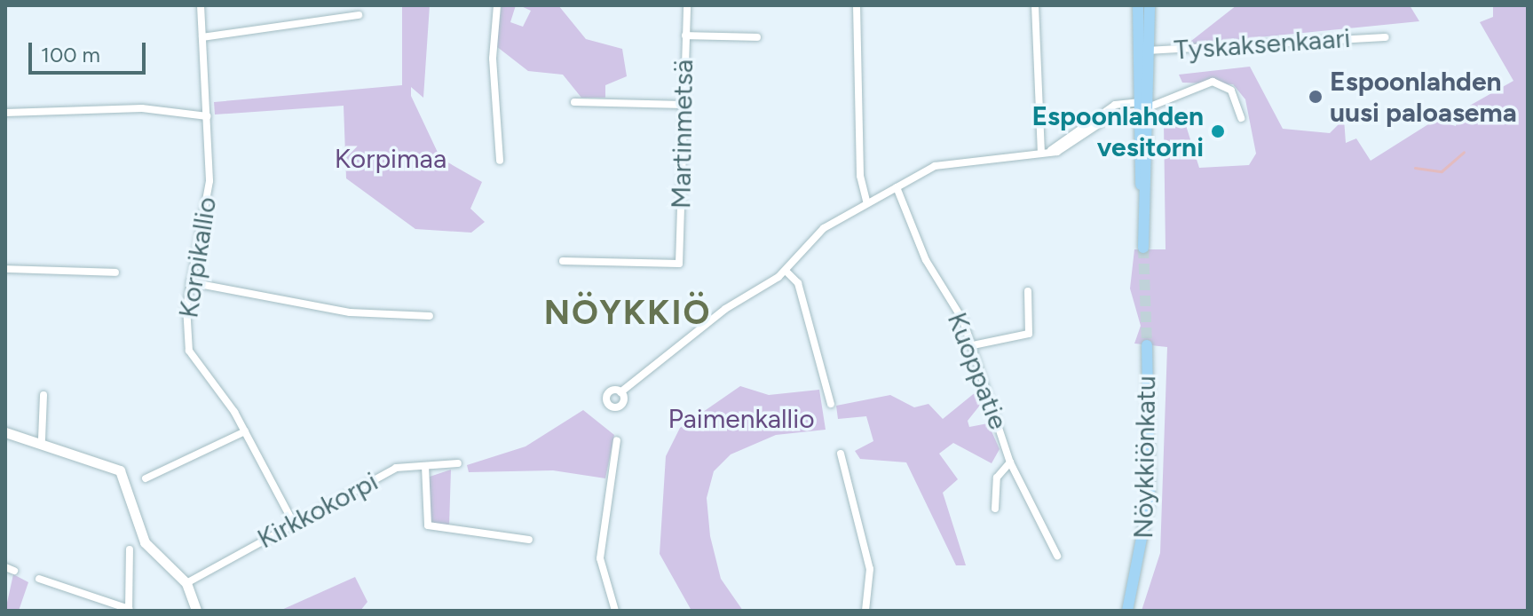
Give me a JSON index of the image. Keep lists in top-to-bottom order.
{
  "streets": {
    "main road": ["Nöykkiönkatu"],
    "street": [
      "Tyskaksenkaari",
      "Martinmetsä",
      "Korpikallio",
      "Kuoppatie",
      "Kirkkokorpi"
    ]
  },
  "crossings": [
    ["Korpikallio", "Kirkkokorpi"]
  ],
  "districts": ["NÖYKKIÖ"],
  "parks": ["Korpimaa", "Paimenkallio"],
  "places": ["Espoonlahden uusi paloasema", "Espoonlahden vesitorni"],
  "scale_bar": "100 m"
}
